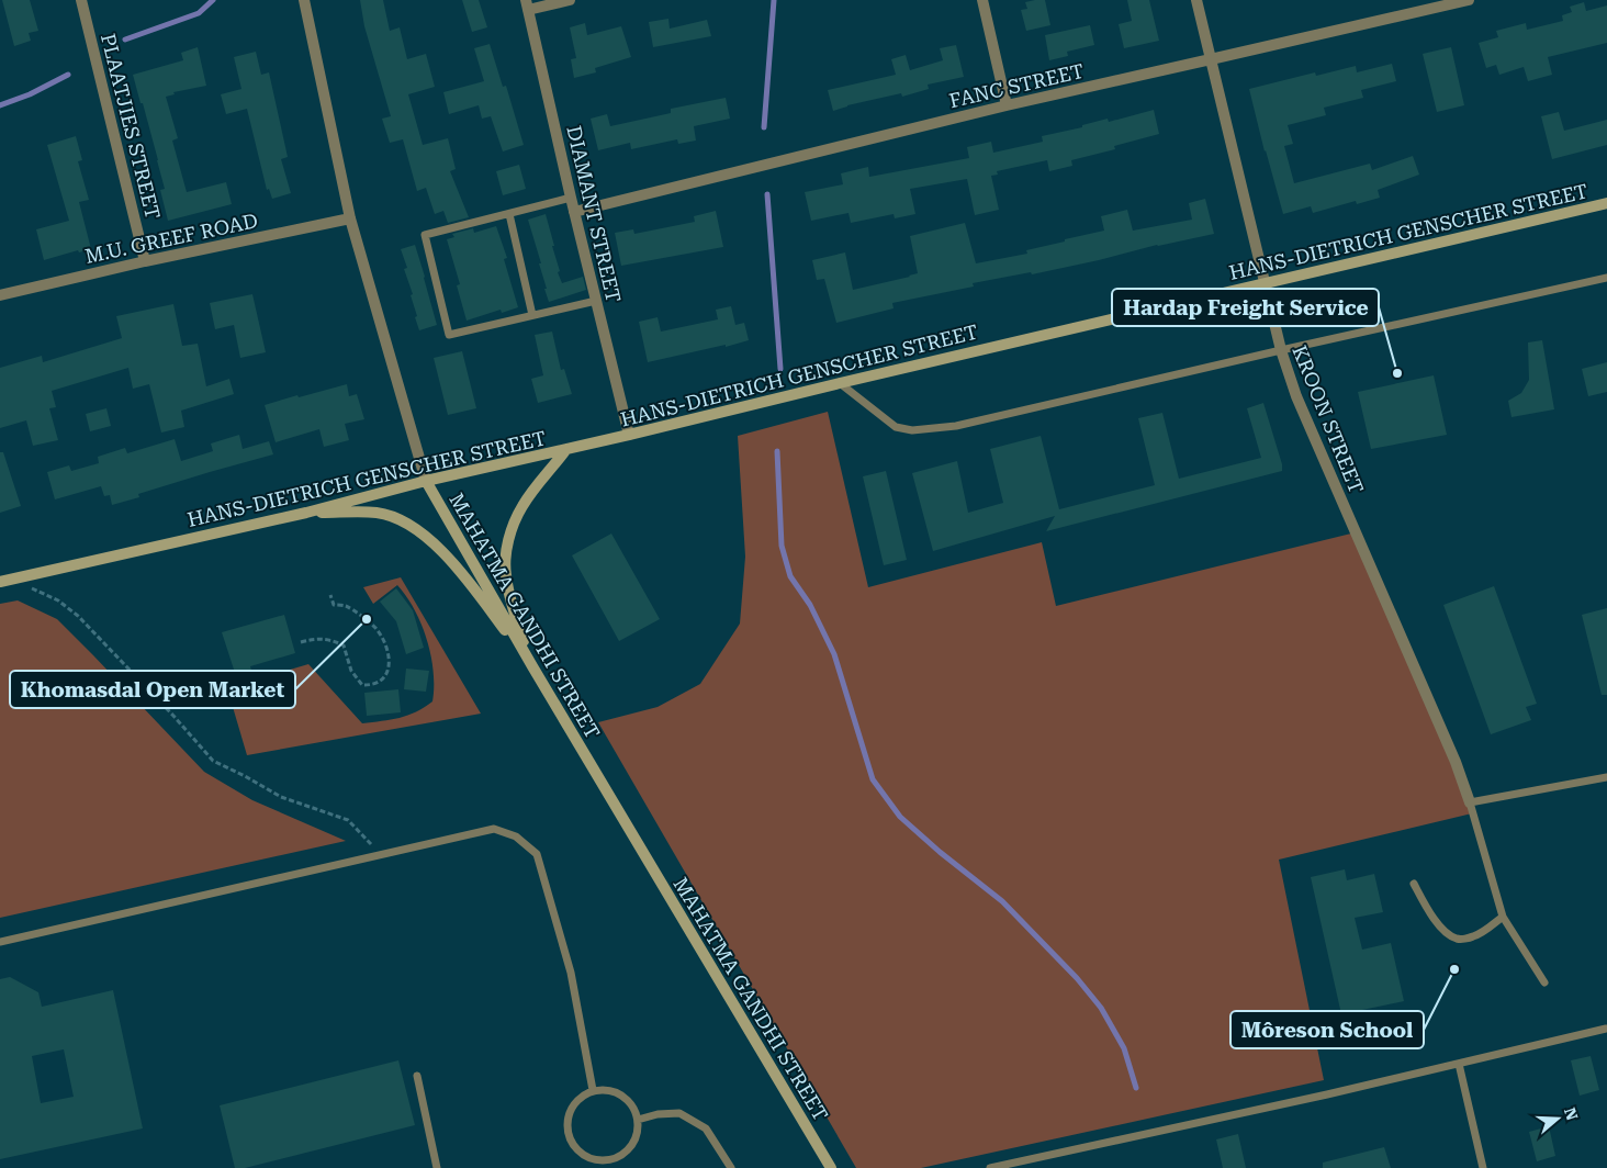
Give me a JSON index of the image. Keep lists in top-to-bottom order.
{
  "streets": {
    "street": [
      "FANC STREET",
      "PLAATJIES STREET",
      "DIAMANT STREET",
      "HANS-DIETRICH GENSCHER STREET",
      "M.U. GREEF ROAD",
      "KROON STREET",
      "MAHATMA GANDHI STREET"
    ]
  },
  "crossings": [
    ["FANC STREET", "DIAMANT STREET"],
    ["FANC STREET", "KROON STREET"],
    ["PLAATJIES STREET", "M.U. GREEF ROAD"],
    ["DIAMANT STREET", "HANS-DIETRICH GENSCHER STREET"],
    ["HANS-DIETRICH GENSCHER STREET", "KROON STREET"],
    ["HANS-DIETRICH GENSCHER STREET", "MAHATMA GANDHI STREET"],
    ["M.U. GREEF ROAD", "MAHATMA GANDHI STREET"]
  ],
  "places": ["Hardap Freight Service", "Khomasdal Open Market", "Môreson School"],
  "north": "right"
}
